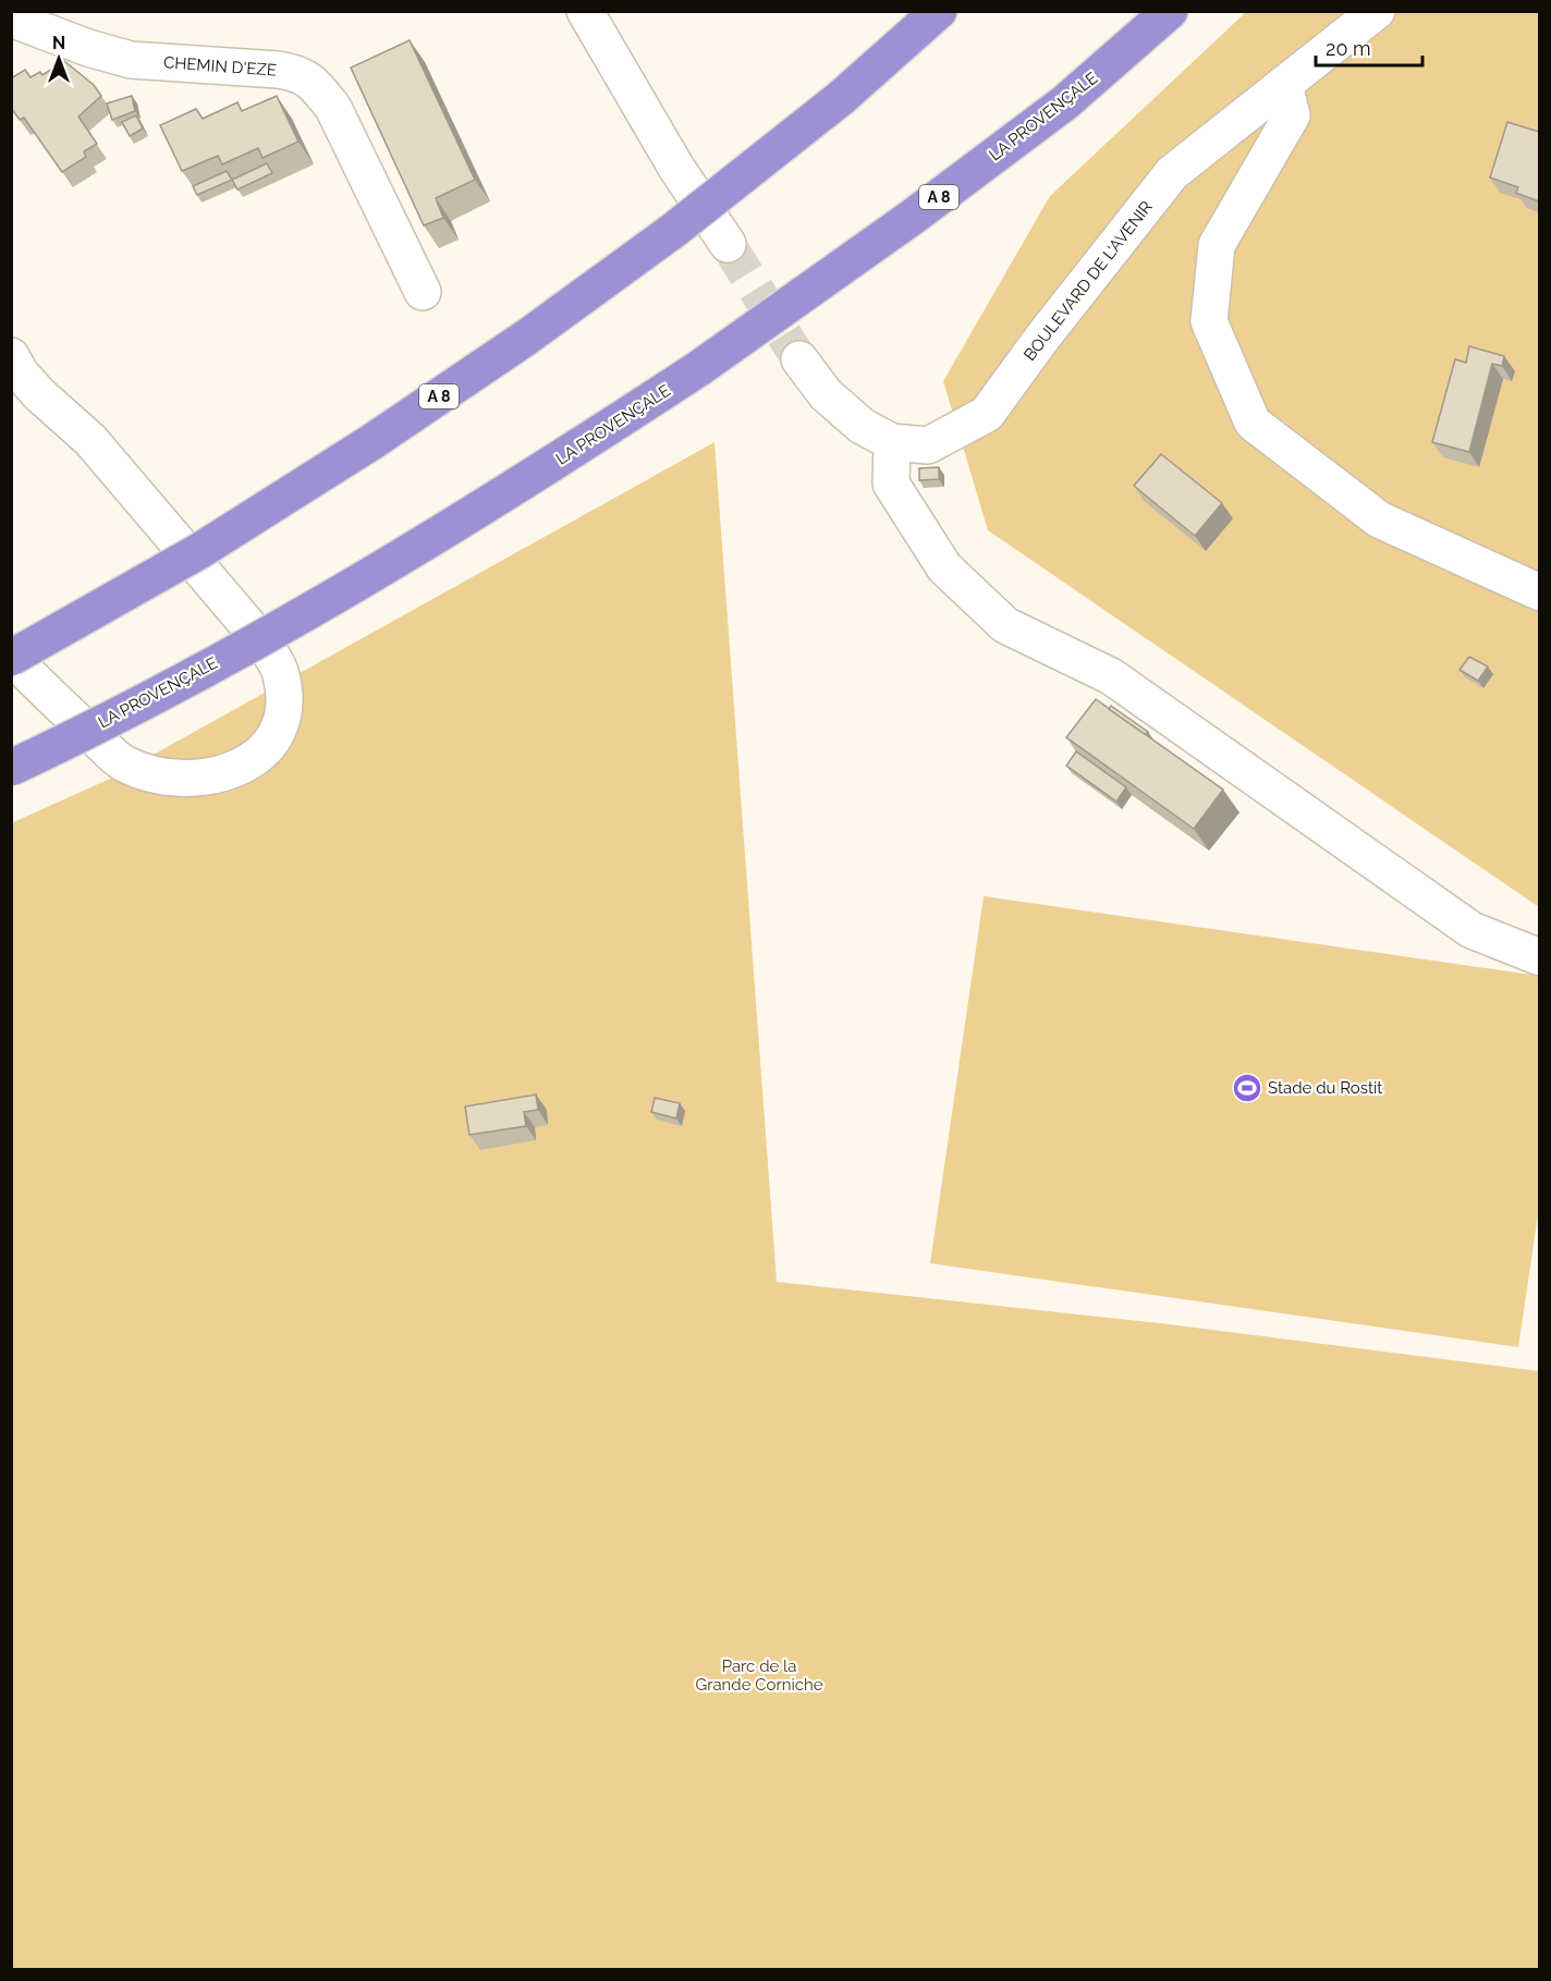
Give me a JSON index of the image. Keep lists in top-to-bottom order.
{
  "streets": {
    "highway": ["LA PROVENÇALE", "A 8"],
    "street": ["CHEMIN D'EZE", "BOULEVARD DE L'AVENIR"]
  },
  "parks": ["Parc de la Grande Corniche"],
  "places": {
    "sports": ["Stade du Rostit"]
  },
  "scale_bar": "20 m",
  "north": "top"
}
